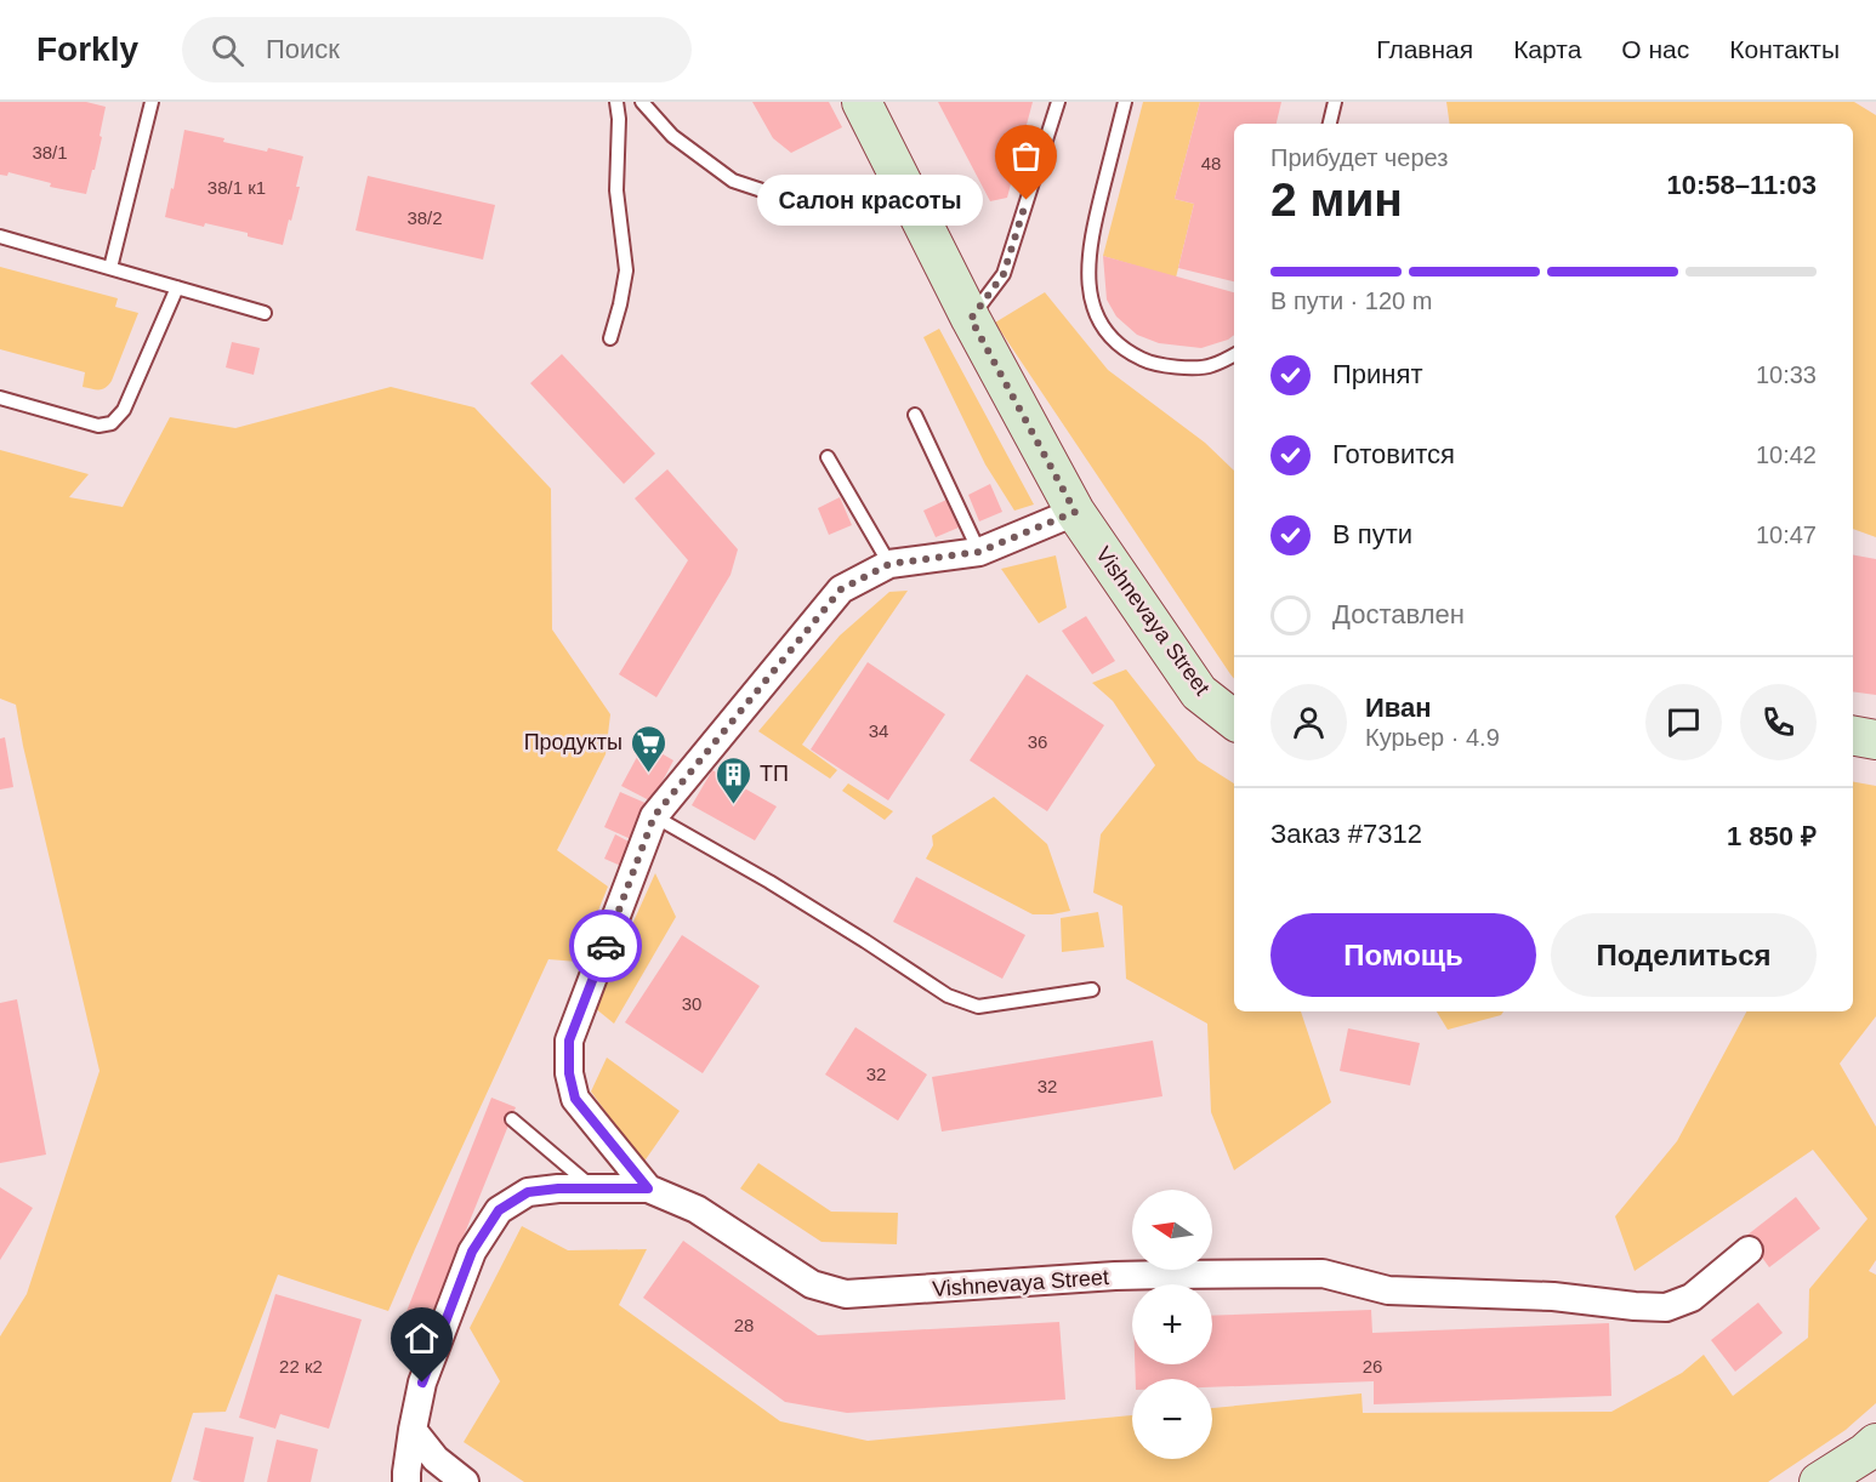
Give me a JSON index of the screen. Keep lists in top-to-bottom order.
{
  "streets": {
    "street": ["Vishnevaya Street"]
  },
  "places": {
    "other": ["Салон красоты"],
    "supermarket": ["Продукты"],
    "building": ["ТП"]
  },
  "house_numbers": [
    "38/1",
    "48",
    "38/1 к1",
    "38/2",
    "34",
    "36",
    "30",
    "32",
    "32",
    "28",
    "22 к2",
    "26"
  ],
  "north": "left",
  "page": {
    "header": "Forkly",
    "search": "Поиск",
    "nav": [
      "Главная",
      "Карта",
      "О нас",
      "Контакты"
    ],
    "heading": ["2 мин", "Прибудет через", "10:58–11:03"],
    "panel": [
      "Иван",
      "Курьер · 4.9",
      "Заказ #7312",
      "1 850 ₽"
    ],
    "bubble": "Салон красоты",
    "bar": "В пути · 120 m",
    "list": [
      ["Принят", "10:33"],
      ["Готовится", "10:42"],
      ["В пути", "10:47"],
      "Доставлен"
    ],
    "buttons": ["Помощь", "Поделиться"],
    "map_buttons": ["+", "−"]
  }
}
